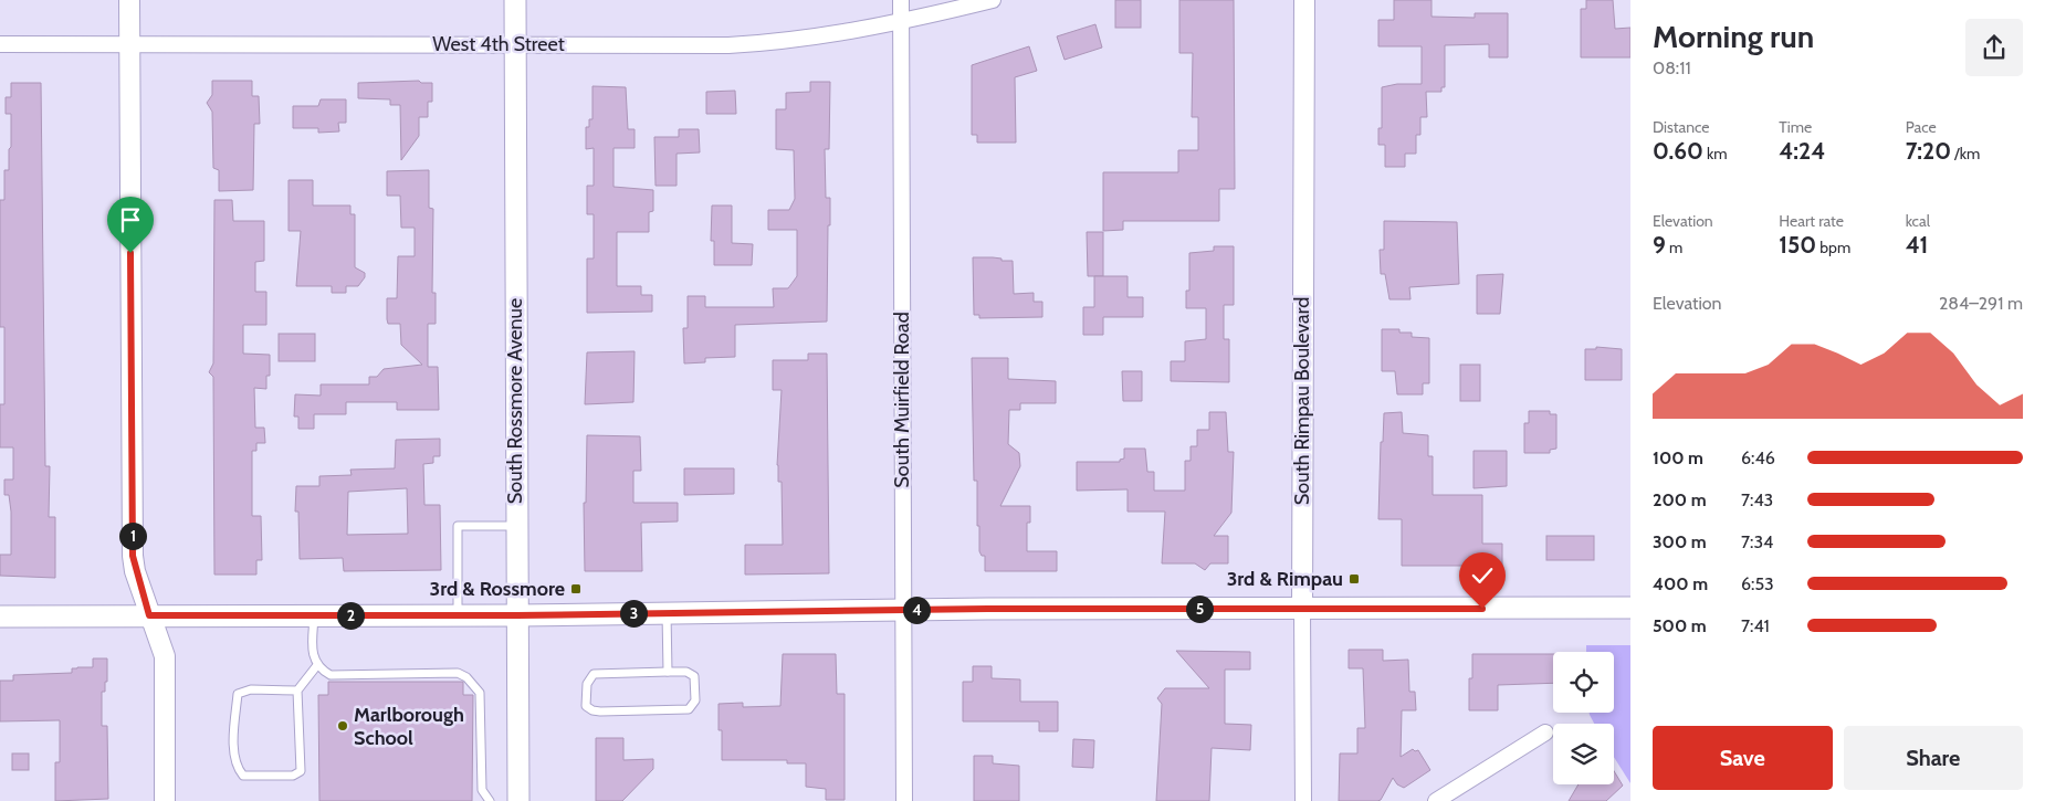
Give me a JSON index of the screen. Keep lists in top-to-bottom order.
{
  "streets": {
    "main road": ["South Rossmore Avenue"],
    "street": ["West 4th Street", "South Muirfield Road", "South Rimpau Boulevard"]
  },
  "crossings": [
    ["West 4th Street", "South Muirfield Road"],
    ["West 4th Street", "South Rossmore Avenue"]
  ],
  "places": {
    "transit": ["3rd & Rimpau", "3rd & Rossmore"],
    "other": ["Marlborough School"]
  },
  "page": {
    "heading": ["Morning run", "08:11"],
    "stats": [
      ["Distance", "0.60 km"],
      ["Time", "4:24"],
      ["Pace", "7:20 /km"],
      ["Elevation", "9 m"],
      ["Heart rate", "150 bpm"],
      ["kcal", "41"]
    ],
    "chart": ["Elevation", "284–291 m"],
    "list": [
      {
        "name": "100 m",
        "note": "6:46"
      },
      {
        "name": "200 m",
        "note": "7:43"
      },
      {
        "name": "300 m",
        "note": "7:34"
      },
      {
        "name": "400 m",
        "note": "6:53"
      },
      {
        "name": "500 m",
        "note": "7:41"
      }
    ],
    "pins": [
      "1",
      "5",
      "4",
      "3",
      "2"
    ],
    "buttons": ["Save", "Share"]
  }
}
